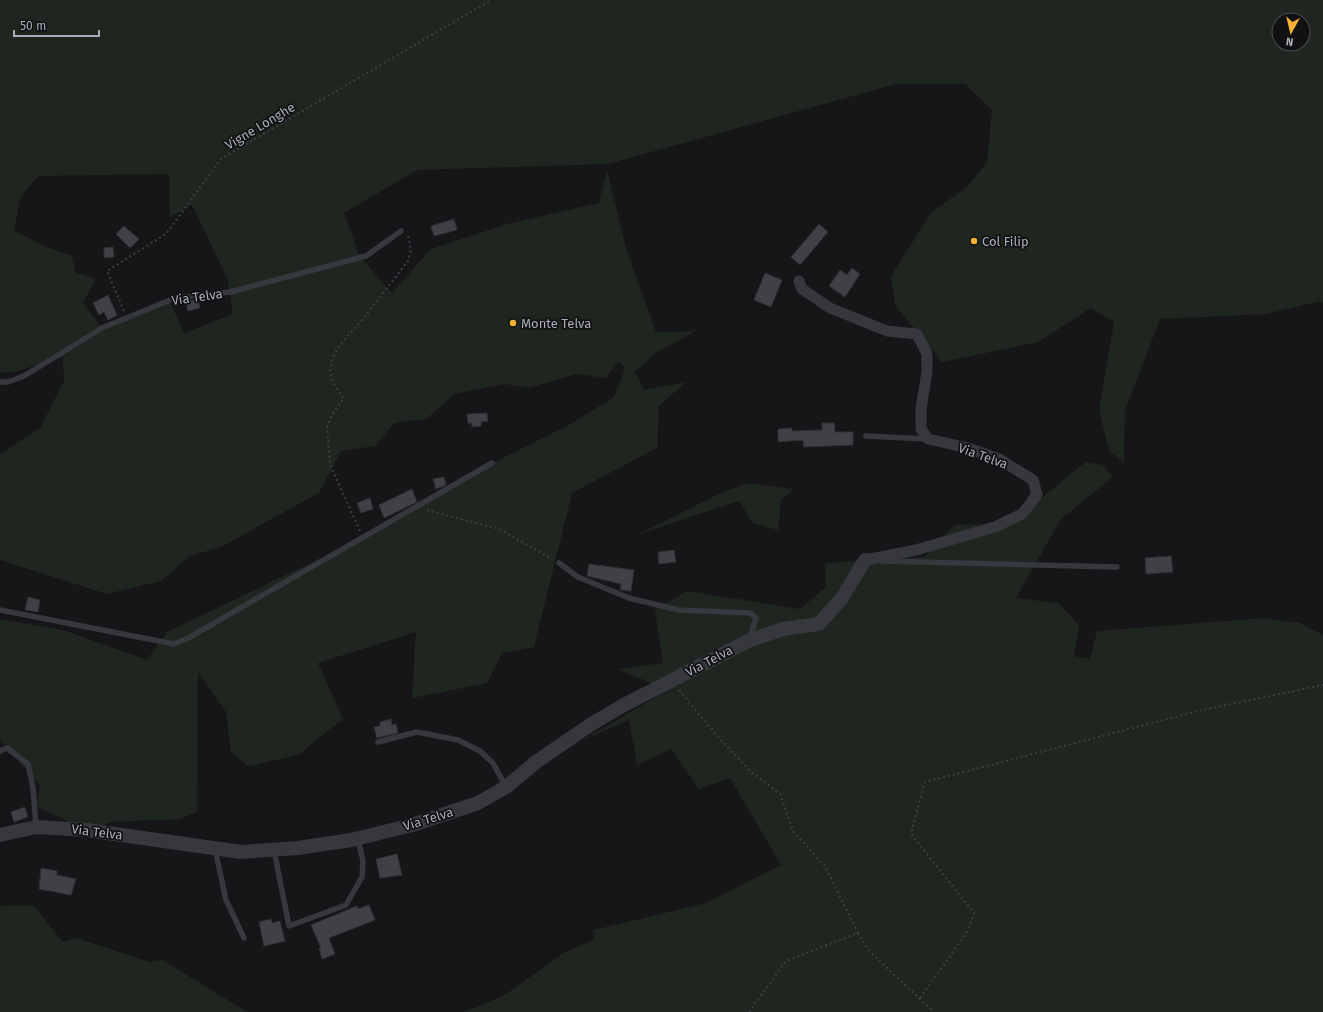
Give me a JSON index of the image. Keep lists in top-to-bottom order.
{
  "streets": {
    "street": ["Via Telva"],
    "path": ["Vigne Longhe"]
  },
  "crossings": [
    ["Vigne Longhe", "Via Telva"]
  ],
  "places": ["Col Filip", "Monte Telva"],
  "scale_bar": "50 m",
  "north": "bottom"
}
